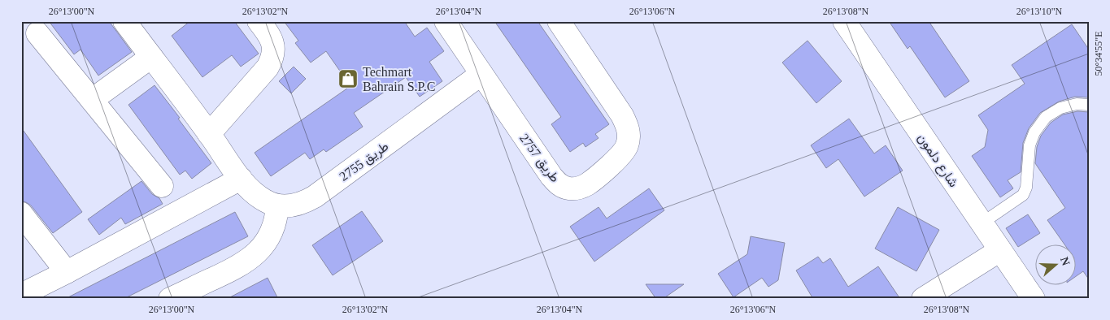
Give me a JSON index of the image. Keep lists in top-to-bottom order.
{
  "streets": {
    "street": ["طريق 2757", "شارع دلمون", "طريق 2755"]
  },
  "crossings": [
    ["طريق 2757", "طريق 2755"]
  ],
  "places": {
    "shop": ["Techmart Bahrain S.P.C"]
  },
  "north": "right",
  "coordinates": [
    "26°13'00\"N",
    "26°13'02\"N",
    "26°13'04\"N",
    "26°13'06\"N",
    "26°13'08\"N",
    "26°13'10\"N",
    "50°34'55\"E"
  ]
}
